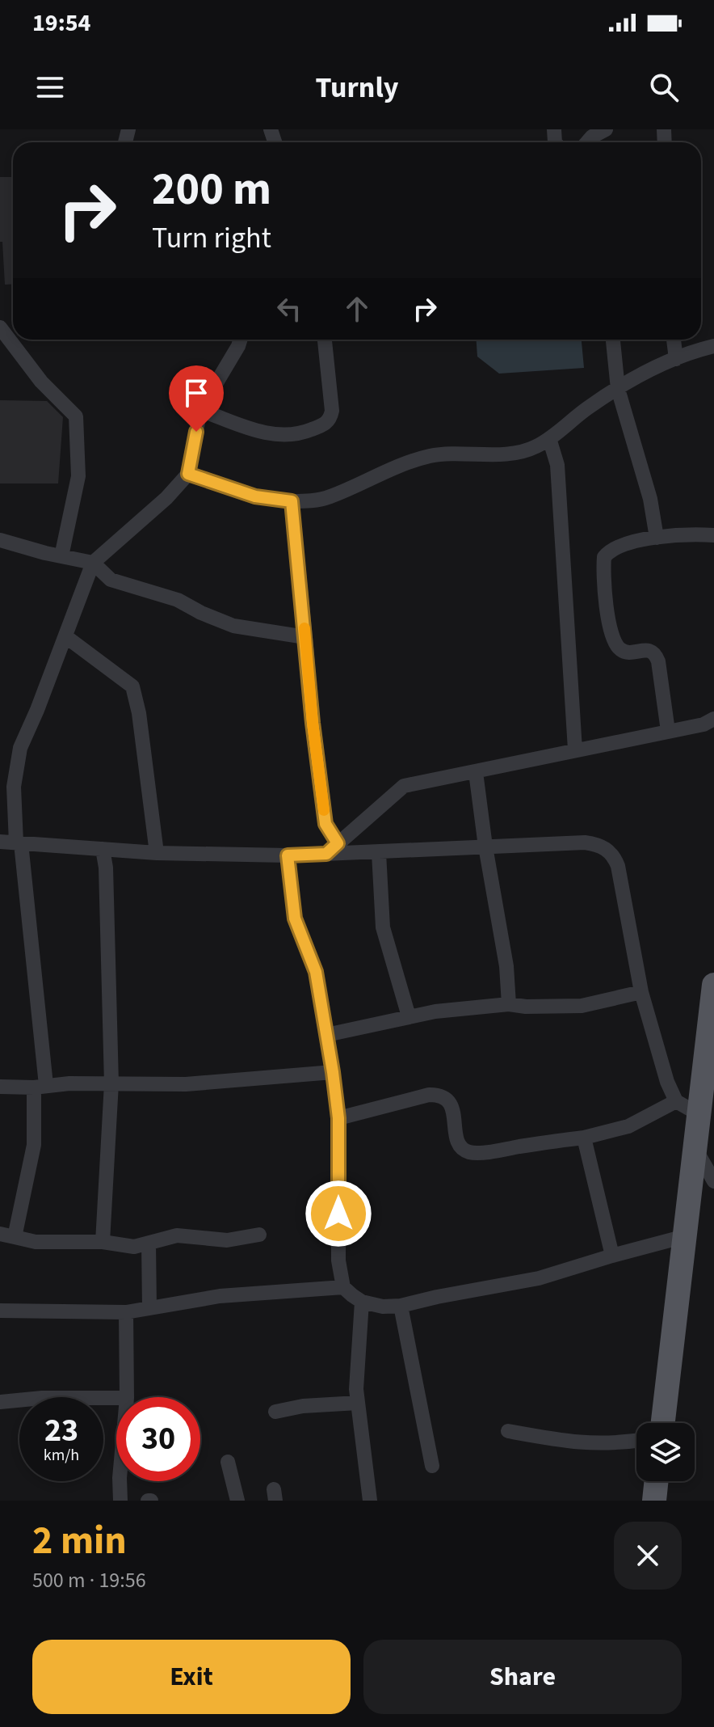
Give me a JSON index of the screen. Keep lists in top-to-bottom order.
{
  "page": {
    "status": "19:54",
    "header": "Turnly",
    "turn": ["200 m", "Turn right"],
    "speed": "23 km/h",
    "limit": "30",
    "heading": ["2 min", "500 m · 19:56"],
    "buttons": ["Exit", "Share"]
  }
}
